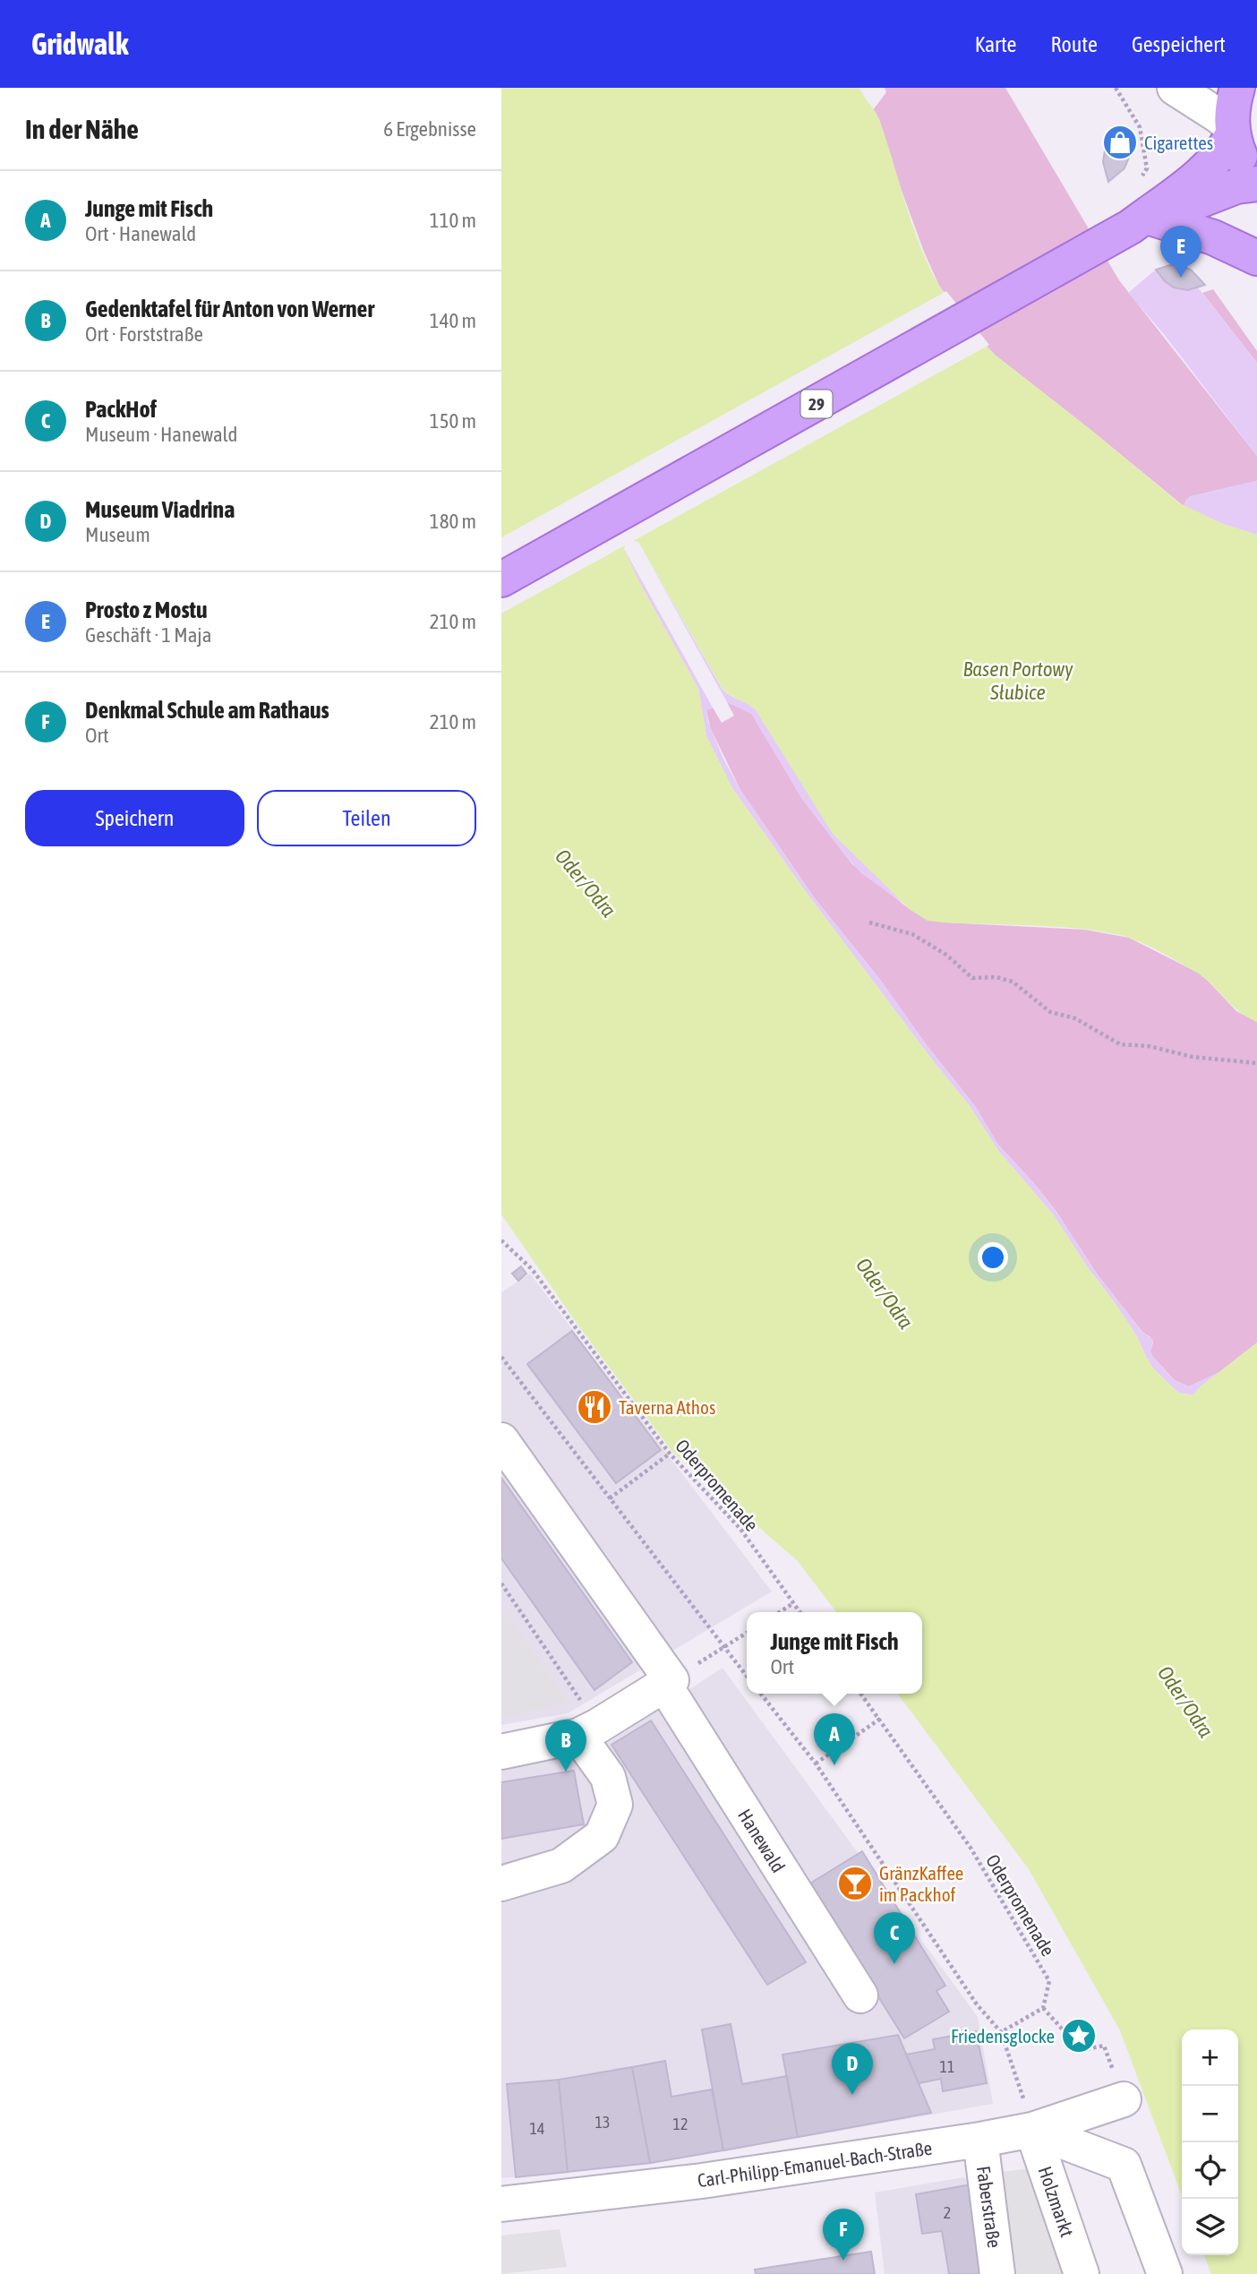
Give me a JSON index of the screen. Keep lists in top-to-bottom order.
{
  "streets": {
    "main road": ["29"],
    "street": [
      "Hanewald",
      "Carl-Philipp-Emanuel-Bach-Straße",
      "Holzmarkt",
      "Faberstraße"
    ],
    "path": ["Oderpromenade"]
  },
  "crossings": [
    ["Carl-Philipp-Emanuel-Bach-Straße", "Holzmarkt"],
    ["Carl-Philipp-Emanuel-Bach-Straße", "Faberstraße"]
  ],
  "water": ["Basen Portowy Słubice", "Oder/Odra"],
  "places": {
    "shop": ["Cigarettes"],
    "restaurant": ["Taverna Athos"],
    "bar": ["GränzKaffee im Packhof"],
    "place": ["Friedensglocke"]
  },
  "house_numbers": [
    "11",
    "13",
    "12",
    "14",
    "2"
  ],
  "page": {
    "header": "Gridwalk",
    "nav": ["Karte", "Route", "Gespeichert"],
    "heading": ["In der Nähe", "6 Ergebnisse"],
    "list": [
      {
        "mark": "A",
        "name": "Junge mit Fisch",
        "note": "Ort · Hanewald",
        "value": "110 m"
      },
      {
        "mark": "B",
        "name": "Gedenktafel für Anton von Werner",
        "note": "Ort · Forststraße",
        "value": "140 m"
      },
      {
        "mark": "C",
        "name": "PackHof",
        "note": "Museum · Hanewald",
        "value": "150 m"
      },
      {
        "mark": "D",
        "name": "Museum Viadrina",
        "note": "Museum",
        "value": "180 m"
      },
      {
        "mark": "E",
        "name": "Prosto z Mostu",
        "note": "Geschäft · 1 Maja",
        "value": "210 m"
      },
      {
        "mark": "F",
        "name": "Denkmal Schule am Rathaus",
        "note": "Ort",
        "value": "210 m"
      }
    ],
    "pins": [
      "E",
      "A",
      "B",
      "C",
      "D",
      "F"
    ],
    "buttons": ["Speichern", "Teilen"],
    "popup": ["Junge mit Fisch", "Ort"],
    "map_buttons": ["+", "−"]
  }
}
